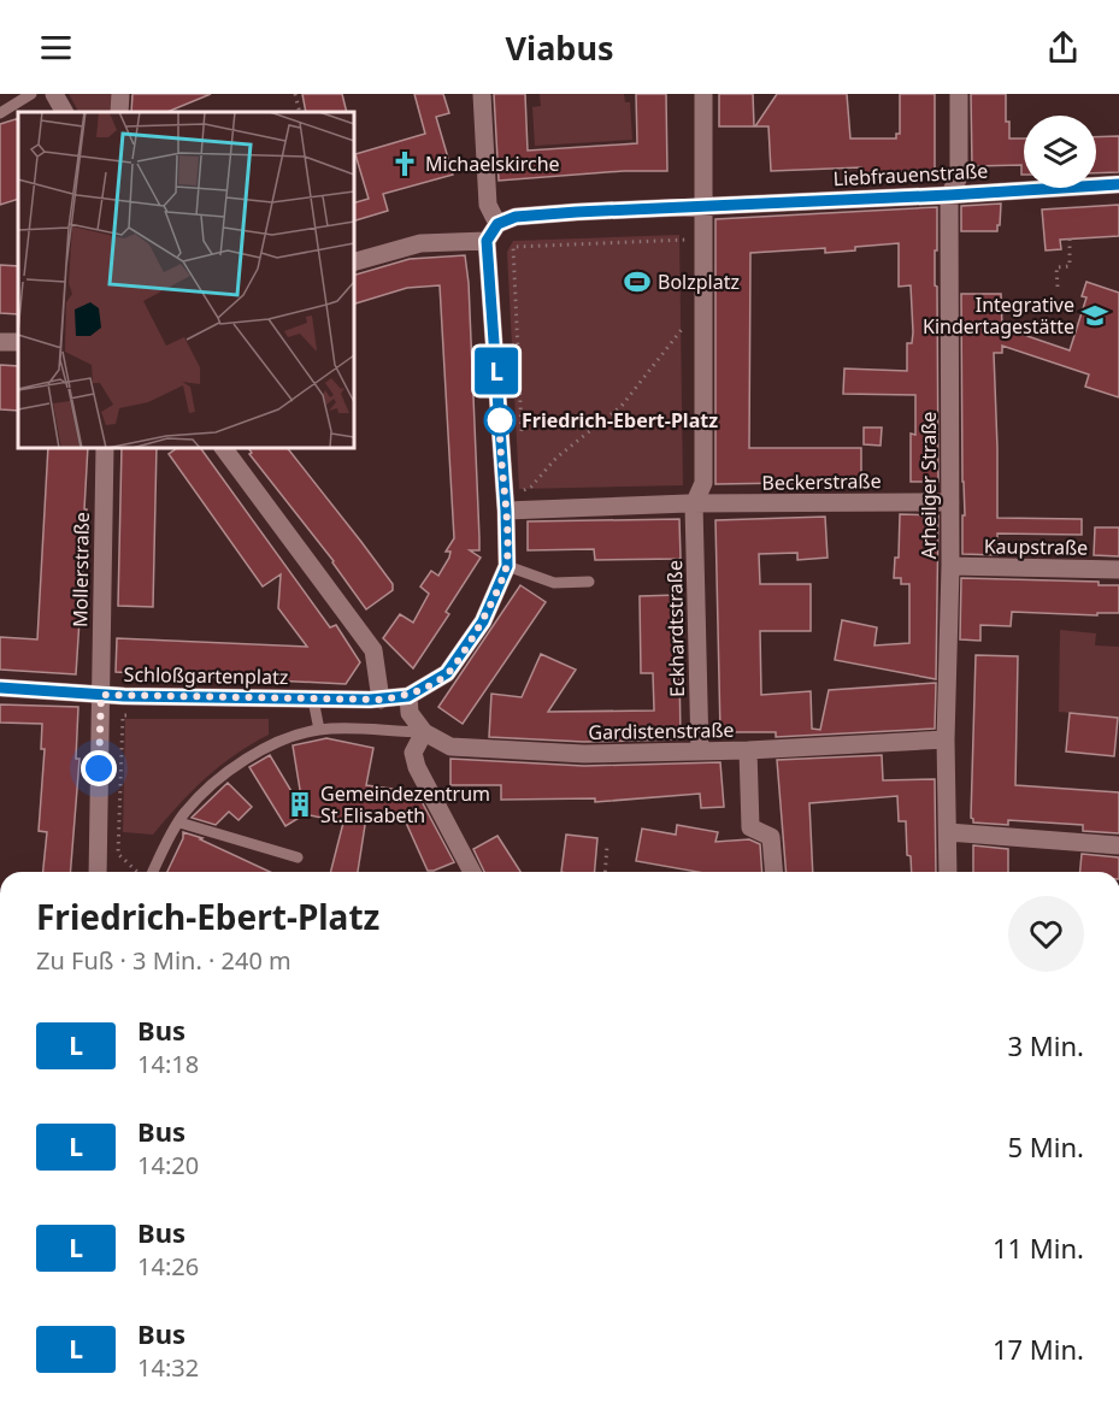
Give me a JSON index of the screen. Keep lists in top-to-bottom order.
{
  "streets": {
    "street": [
      "Liebfrauenstraße",
      "Beckerstraße",
      "Arheilger Straße",
      "Kaupstraße",
      "Mollerstraße",
      "Eckhardtstraße",
      "Schloßgartenplatz",
      "Gardistenstraße"
    ]
  },
  "crossings": [
    ["Liebfrauenstraße", "Arheilger Straße"],
    ["Beckerstraße", "Arheilger Straße"],
    ["Beckerstraße", "Eckhardtstraße"],
    ["Arheilger Straße", "Kaupstraße"],
    ["Arheilger Straße", "Gardistenstraße"],
    ["Mollerstraße", "Schloßgartenplatz"],
    ["Eckhardtstraße", "Gardistenstraße"]
  ],
  "places": {
    "church": ["Michaelskirche"],
    "sports": ["Bolzplatz"],
    "school or university": ["Integrative Kindertagestätte"],
    "other": ["Friedrich-Ebert-Platz"],
    "building": ["Gemeindezentrum St.Elisabeth"]
  },
  "lines": ["bus line L"],
  "page": {
    "header": "Viabus",
    "on_map": "L",
    "heading": ["Friedrich-Ebert-Platz", "Zu Fuß · 3 Min. · 240 m"],
    "list": [
      {
        "mark": "L",
        "name": "Bus",
        "note": "14:18",
        "value": "3 Min."
      },
      {
        "mark": "L",
        "name": "Bus",
        "note": "14:20",
        "value": "5 Min."
      },
      {
        "mark": "L",
        "name": "Bus",
        "note": "14:26",
        "value": "11 Min."
      },
      {
        "mark": "L",
        "name": "Bus",
        "note": "14:32",
        "value": "17 Min."
      }
    ]
  }
}
